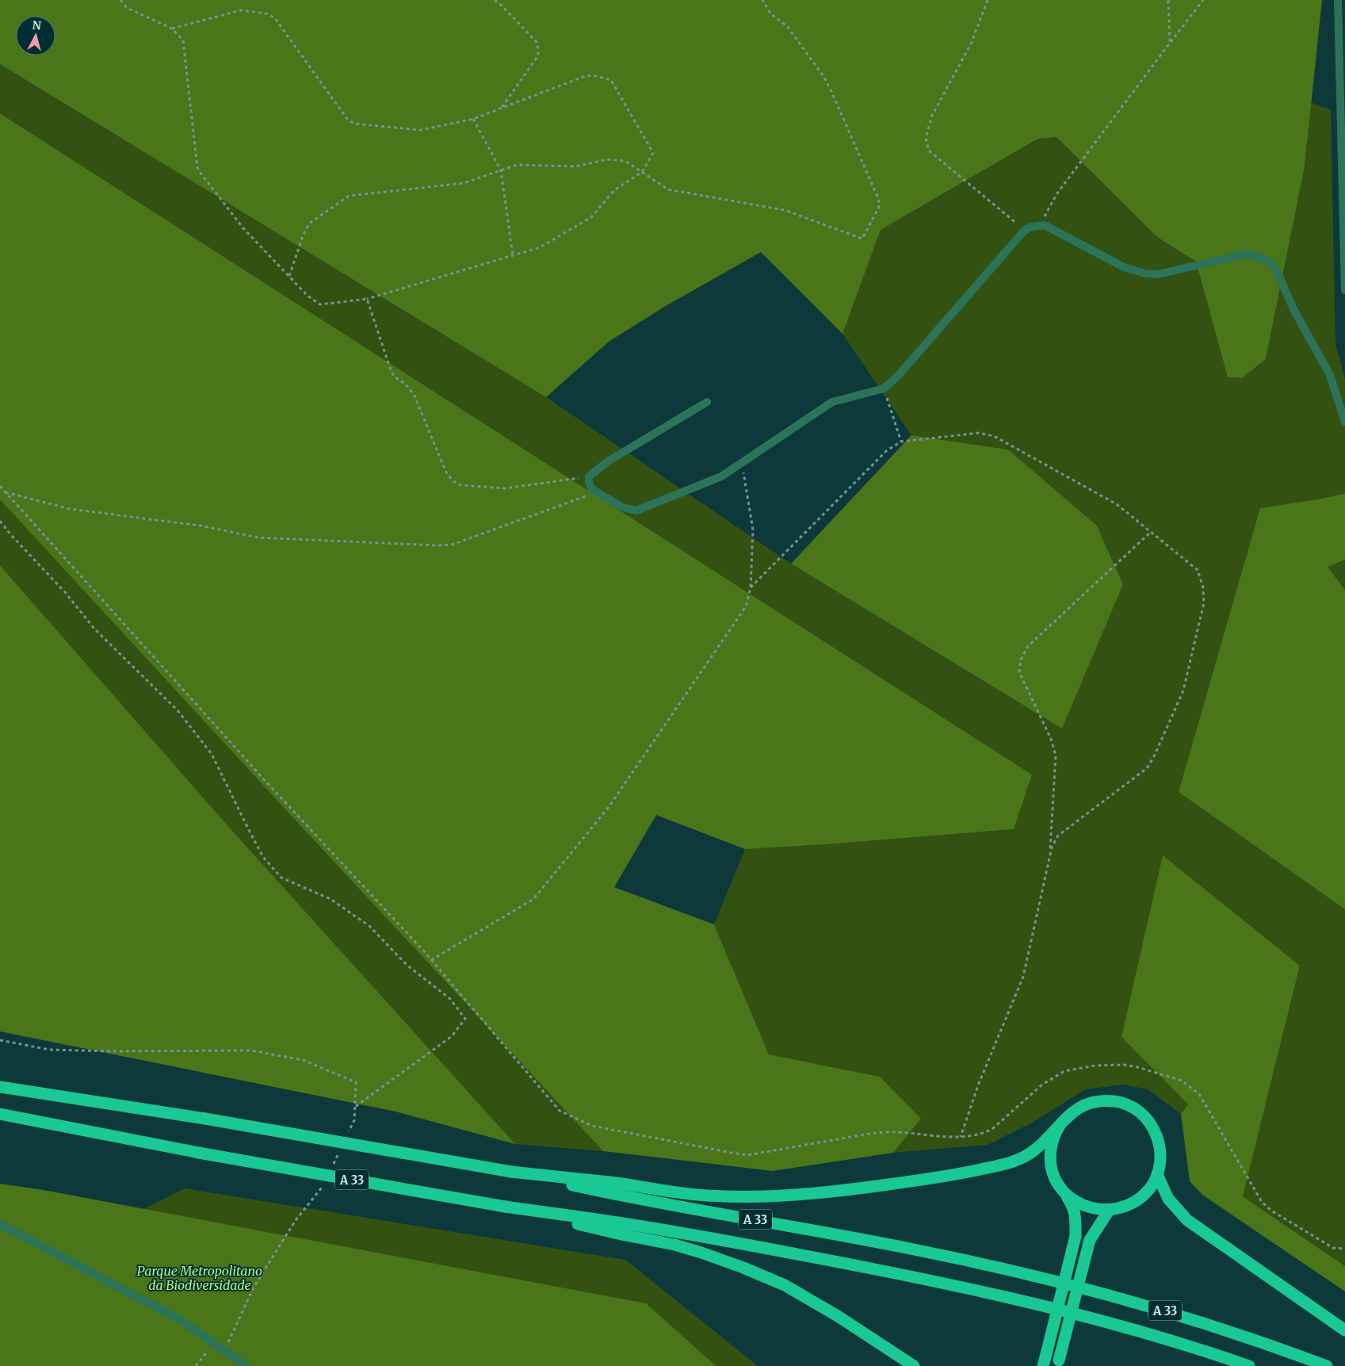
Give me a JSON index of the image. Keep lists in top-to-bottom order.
{
  "streets": {
    "highway": ["A 33"]
  },
  "parks": ["Parque Metropolitano da Biodiversidade"],
  "north": "top"
}
